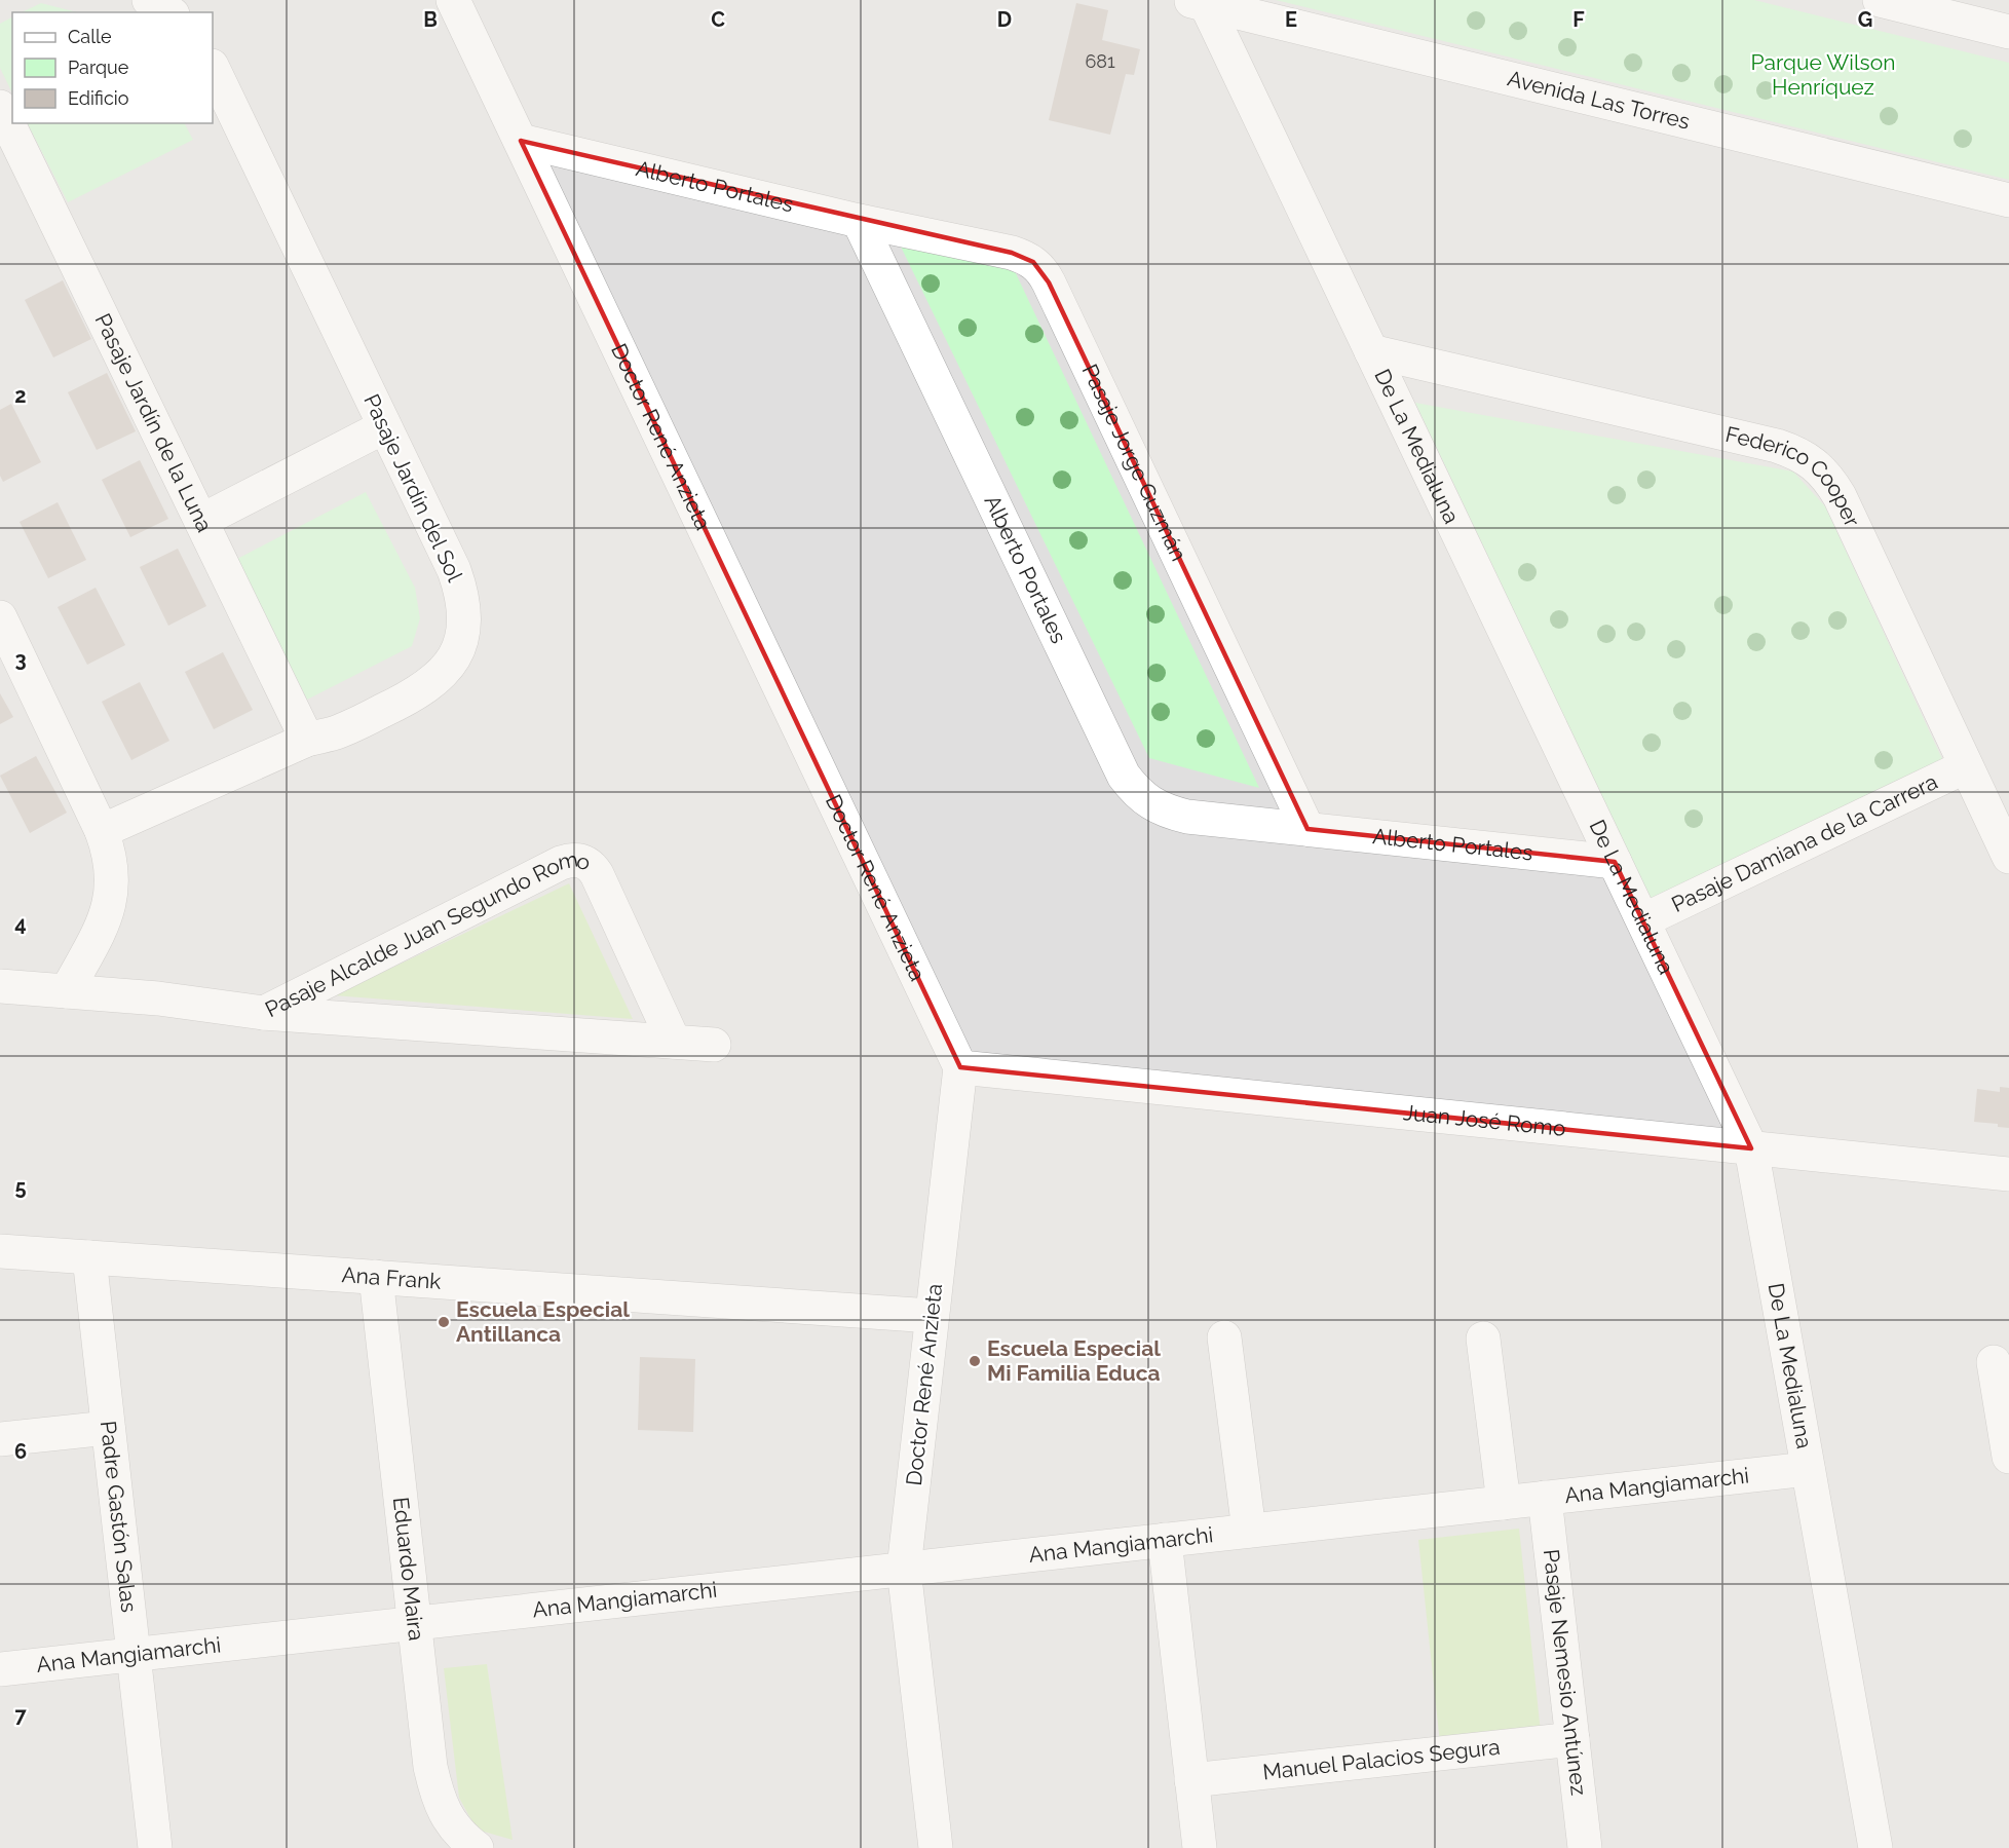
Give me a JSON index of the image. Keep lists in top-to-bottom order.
{
  "streets": {
    "street": [
      "Avenida Las Torres",
      "Alberto Portales",
      "Pasaje Jardín de la Luna",
      "Doctor René Anzieta",
      "De La Medialuna",
      "Pasaje Jorge Guzmán",
      "Federico Cooper",
      "Pasaje Jardín del Sol",
      "Pasaje Damiana de la Carrera",
      "Pasaje Alcalde Juan Segundo Romo",
      "Juan José Romo",
      "Ana Frank",
      "Ana Mangiamarchi",
      "Padre Gastón Salas",
      "Eduardo Maira",
      "Pasaje Nemesio Antúnez",
      "Manuel Palacios Segura"
    ]
  },
  "crossings": [
    ["Avenida Las Torres", "De La Medialuna"],
    ["Alberto Portales", "Doctor René Anzieta"],
    ["Alberto Portales", "De La Medialuna"],
    ["Alberto Portales", "Pasaje Jorge Guzmán"],
    ["Pasaje Jardín de la Luna", "Pasaje Jardín del Sol"],
    ["Doctor René Anzieta", "Juan José Romo"],
    ["Doctor René Anzieta", "Ana Frank"],
    ["Doctor René Anzieta", "Ana Mangiamarchi"],
    ["De La Medialuna", "Federico Cooper"],
    ["De La Medialuna", "Pasaje Damiana de la Carrera"],
    ["De La Medialuna", "Juan José Romo"],
    ["De La Medialuna", "Ana Mangiamarchi"],
    ["Federico Cooper", "Pasaje Damiana de la Carrera"],
    ["Ana Frank", "Padre Gastón Salas"],
    ["Ana Frank", "Eduardo Maira"],
    ["Ana Mangiamarchi", "Padre Gastón Salas"],
    ["Ana Mangiamarchi", "Eduardo Maira"],
    ["Ana Mangiamarchi", "Pasaje Nemesio Antúnez"],
    ["Pasaje Nemesio Antúnez", "Manuel Palacios Segura"]
  ],
  "parks": ["Parque Wilson Henríquez"],
  "places": ["Escuela Especial Antillanca", "Escuela Especial Mi Familia Educa"],
  "house_numbers": ["681"],
  "legend": ["Calle", "Parque", "Edificio"],
  "grid": {
    "columns": [
      "B",
      "C",
      "D",
      "E",
      "F",
      "G"
    ],
    "rows": [
      "2",
      "3",
      "4",
      "5",
      "6",
      "7"
    ]
  }
}
